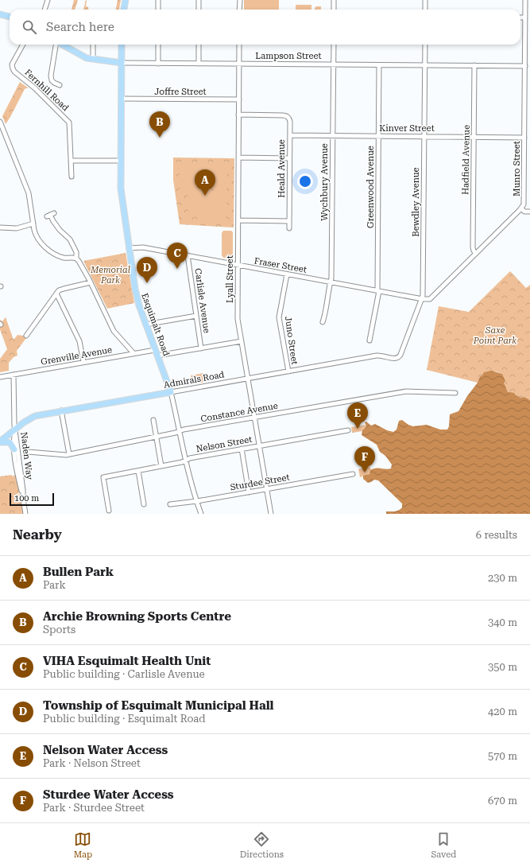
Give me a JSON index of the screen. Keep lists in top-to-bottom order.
{
  "streets": {
    "main road": ["Lampson Street", "Esquimalt Road", "Admirals Road"],
    "street": [
      "Fernhill Road",
      "Joffre Street",
      "Kinver Street",
      "Hadfield Avenue",
      "Heald Avenue",
      "Munro Street",
      "Wychbury Avenue",
      "Greenwood Avenue",
      "Bewdley Avenue",
      "Fraser Street",
      "Lyall Street",
      "Carlisle Avenue",
      "Juno Street",
      "Grenville Avenue",
      "Constance Avenue",
      "Nelson Street",
      "Naden Way",
      "Sturdee Street"
    ]
  },
  "crossings": [
    ["Lampson Street", "Hadfield Avenue"],
    ["Lampson Street", "Munro Street"],
    ["Lampson Street", "Wychbury Avenue"],
    ["Lampson Street", "Greenwood Avenue"],
    ["Lampson Street", "Bewdley Avenue"],
    ["Lampson Street", "Lyall Street"],
    ["Lampson Street", "Esquimalt Road"],
    ["Joffre Street", "Lyall Street"],
    ["Joffre Street", "Esquimalt Road"],
    ["Kinver Street", "Hadfield Avenue"],
    ["Kinver Street", "Heald Avenue"],
    ["Kinver Street", "Munro Street"],
    ["Kinver Street", "Wychbury Avenue"],
    ["Kinver Street", "Greenwood Avenue"],
    ["Kinver Street", "Bewdley Avenue"],
    ["Hadfield Avenue", "Munro Street"],
    ["Heald Avenue", "Lyall Street"],
    ["Munro Street", "Fraser Street"],
    ["Wychbury Avenue", "Fraser Street"],
    ["Greenwood Avenue", "Fraser Street"],
    ["Bewdley Avenue", "Fraser Street"],
    ["Bewdley Avenue", "Admirals Road"],
    ["Fraser Street", "Lyall Street"],
    ["Fraser Street", "Carlisle Avenue"],
    ["Fraser Street", "Esquimalt Road"],
    ["Fraser Street", "Juno Street"],
    ["Lyall Street", "Grenville Avenue"],
    ["Lyall Street", "Admirals Road"],
    ["Lyall Street", "Constance Avenue"],
    ["Lyall Street", "Nelson Street"],
    ["Lyall Street", "Sturdee Street"],
    ["Carlisle Avenue", "Grenville Avenue"],
    ["Esquimalt Road", "Grenville Avenue"],
    ["Esquimalt Road", "Admirals Road"],
    ["Esquimalt Road", "Constance Avenue"],
    ["Esquimalt Road", "Nelson Street"],
    ["Esquimalt Road", "Sturdee Street"],
    ["Juno Street", "Admirals Road"],
    ["Admirals Road", "Naden Way"]
  ],
  "parks": ["Memorial Park", "Saxe Point Park"],
  "scale_bar": "100 m",
  "page": {
    "search": "Search here",
    "pins": [
      "B",
      "A",
      "C",
      "D",
      "E",
      "F"
    ],
    "scale": "100 m",
    "heading": ["Nearby", "6 results"],
    "list": [
      {
        "mark": "A",
        "name": "Bullen Park",
        "note": "Park",
        "value": "230 m"
      },
      {
        "mark": "B",
        "name": "Archie Browning Sports Centre",
        "note": "Sports",
        "value": "340 m"
      },
      {
        "mark": "C",
        "name": "VIHA Esquimalt Health Unit",
        "note": "Public building · Carlisle Avenue",
        "value": "350 m"
      },
      {
        "mark": "D",
        "name": "Township of Esquimalt Municipal Hall",
        "note": "Public building · Esquimalt Road",
        "value": "420 m"
      },
      {
        "mark": "E",
        "name": "Nelson Water Access",
        "note": "Park · Nelson Street",
        "value": "570 m"
      },
      {
        "mark": "F",
        "name": "Sturdee Water Access",
        "note": "Park · Sturdee Street",
        "value": "670 m"
      }
    ],
    "nav": ["Map", "Directions", "Saved"]
  }
}
